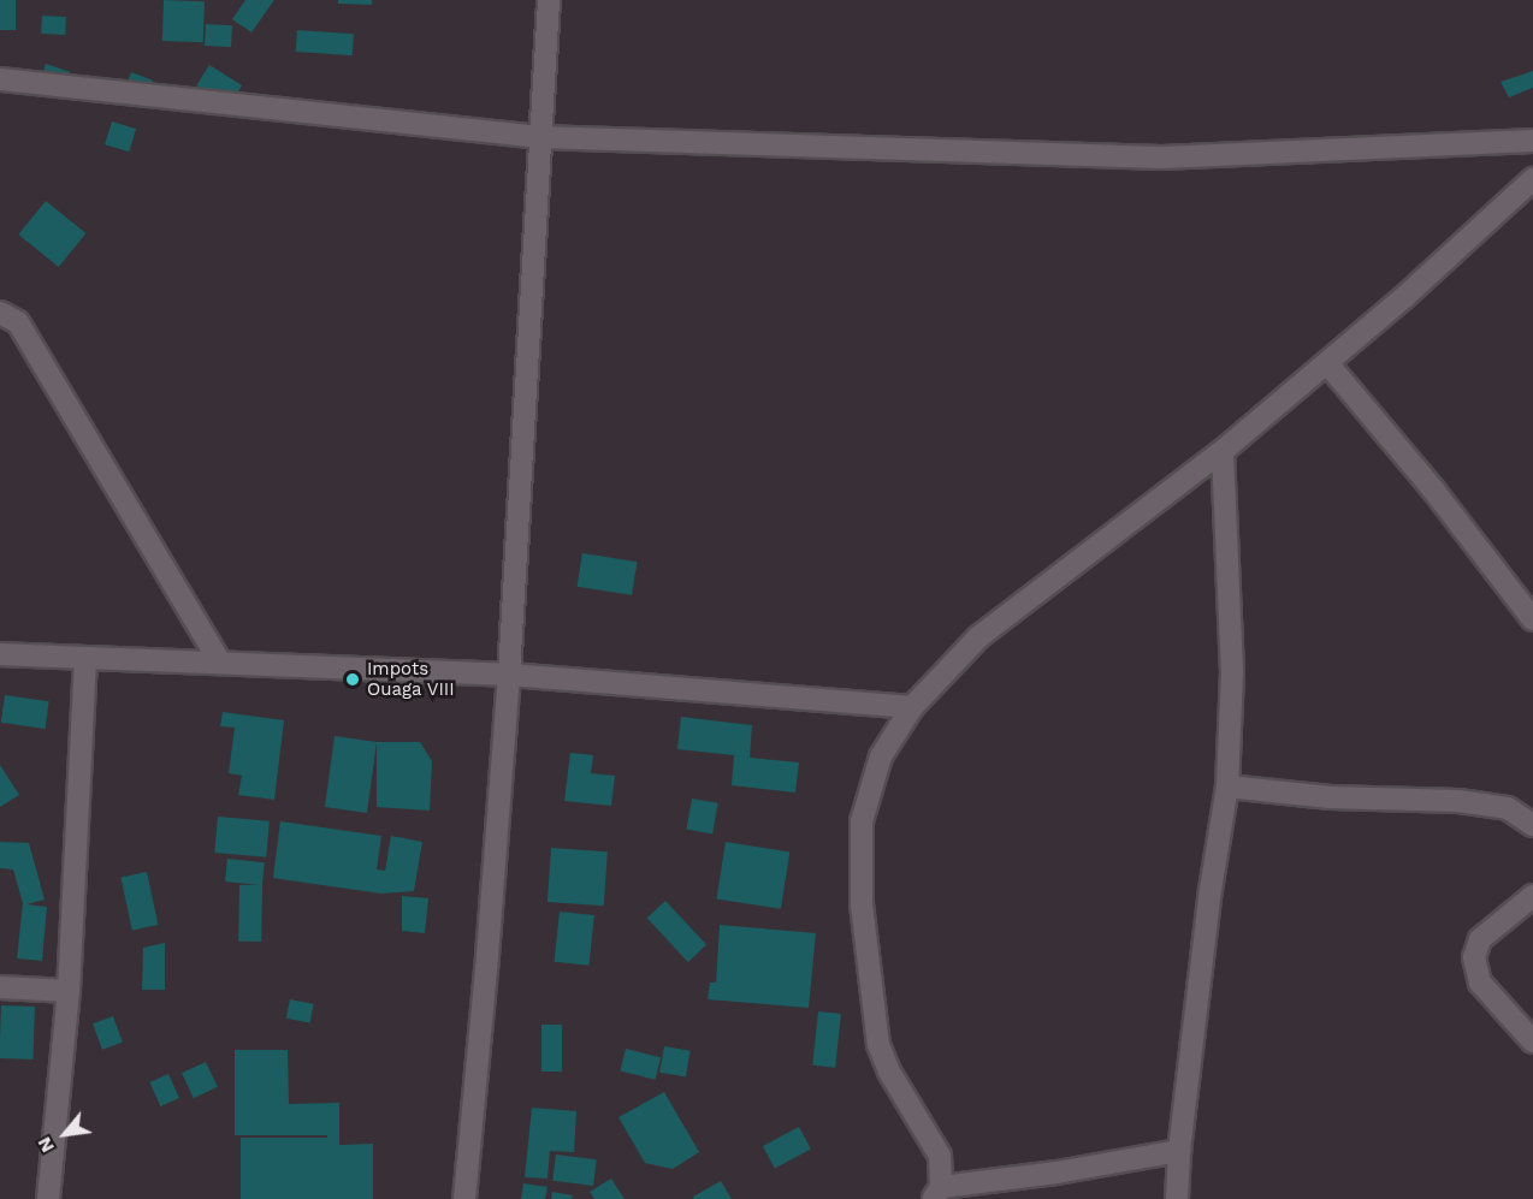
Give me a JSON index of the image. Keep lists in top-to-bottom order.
{
  "places": ["Impots Ouaga VIII"],
  "north": "bottom left"
}
